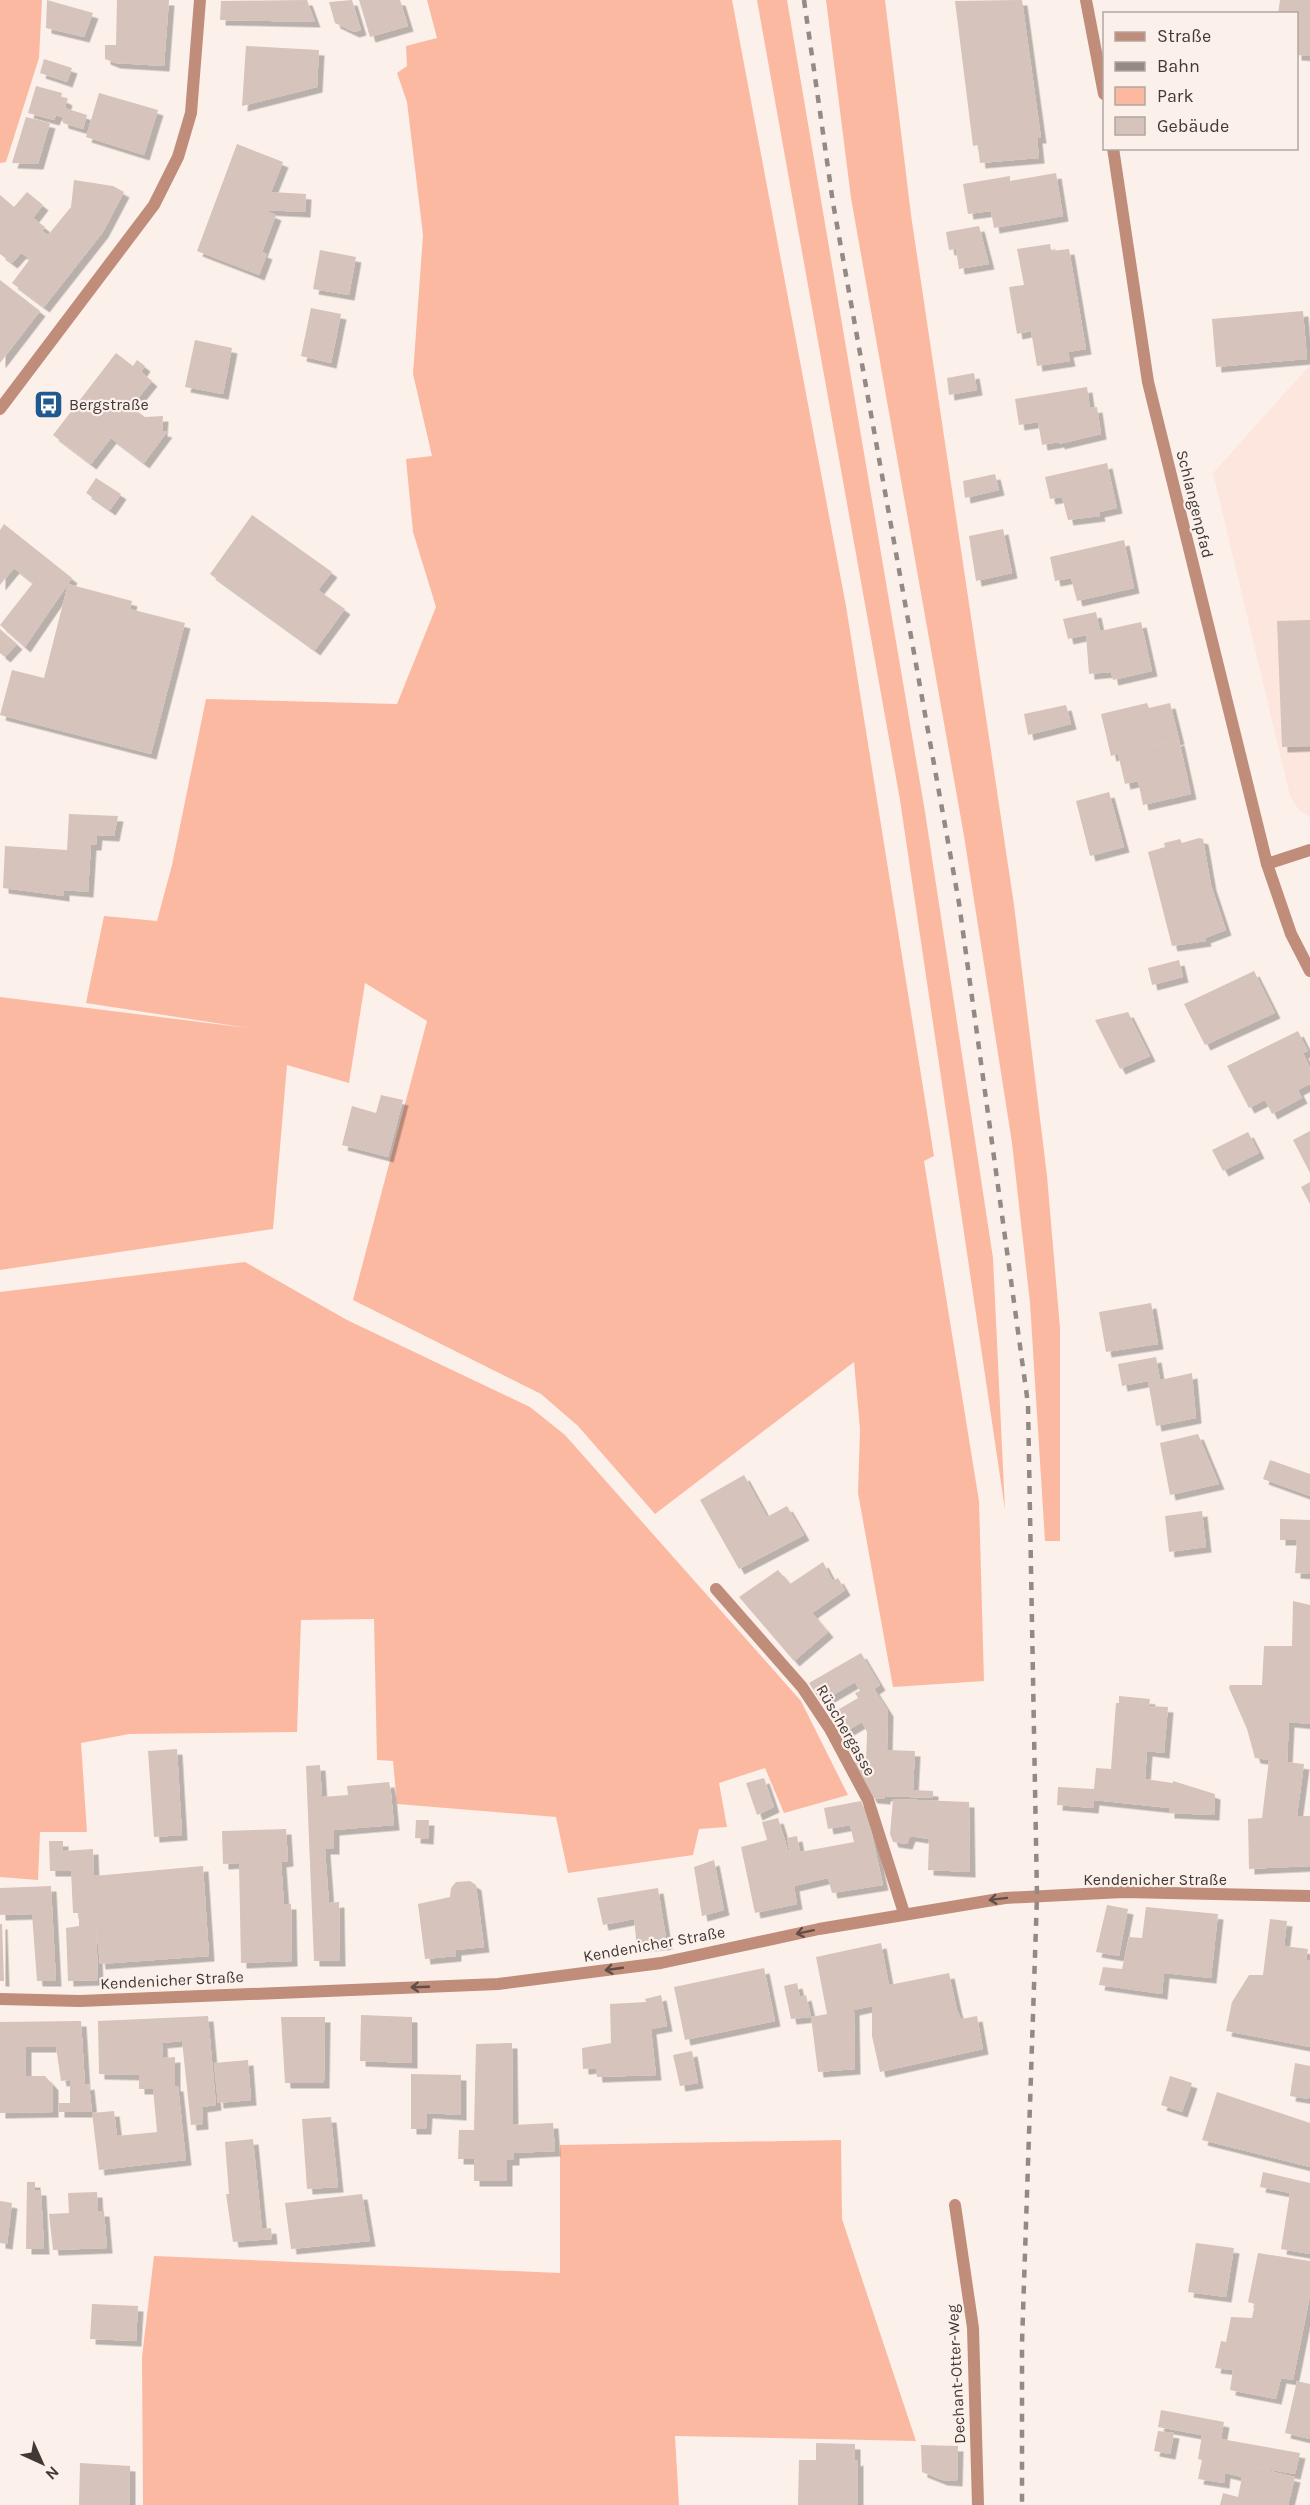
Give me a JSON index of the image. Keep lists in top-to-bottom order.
{
  "streets": {
    "street": [
      "Schlangenpfad",
      "Rüschergasse",
      "Kendenicher Straße",
      "Dechant-Otter-Weg"
    ]
  },
  "crossings": [
    ["Rüschergasse", "Kendenicher Straße"]
  ],
  "one_way": ["Kendenicher Straße"],
  "places": {
    "bus stop": ["Bergstraße"]
  },
  "legend": [
    "Straße",
    "Bahn",
    "Park",
    "Gebäude"
  ],
  "north": "bottom right"
}
